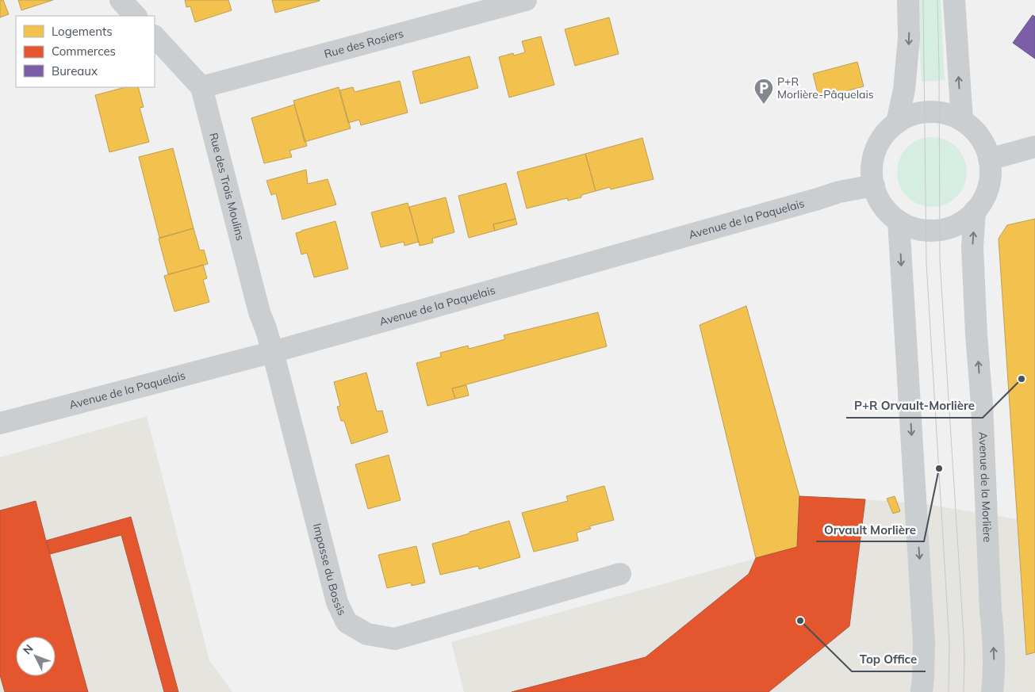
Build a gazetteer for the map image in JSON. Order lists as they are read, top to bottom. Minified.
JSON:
{"streets":{"street":["Rue des Rosiers","Rue des Trois Moulins","Avenue de la Paquelais","Avenue de la Morlière","Impasse du Bossis"]},"crossings":[["Rue des Rosiers","Rue des Trois Moulins"],["Rue des Trois Moulins","Avenue de la Paquelais"],["Rue des Trois Moulins","Impasse du Bossis"],["Avenue de la Paquelais","Avenue de la Morlière"],["Avenue de la Paquelais","Impasse du Bossis"]],"places":{"parking":["P+R Morlière-Pâquelais"],"other":["P+R Orvault-Morlière","Orvault Morlière","Top Office"]},"legend":["Logements","Commerces","Bureaux"],"north":"top left"}
